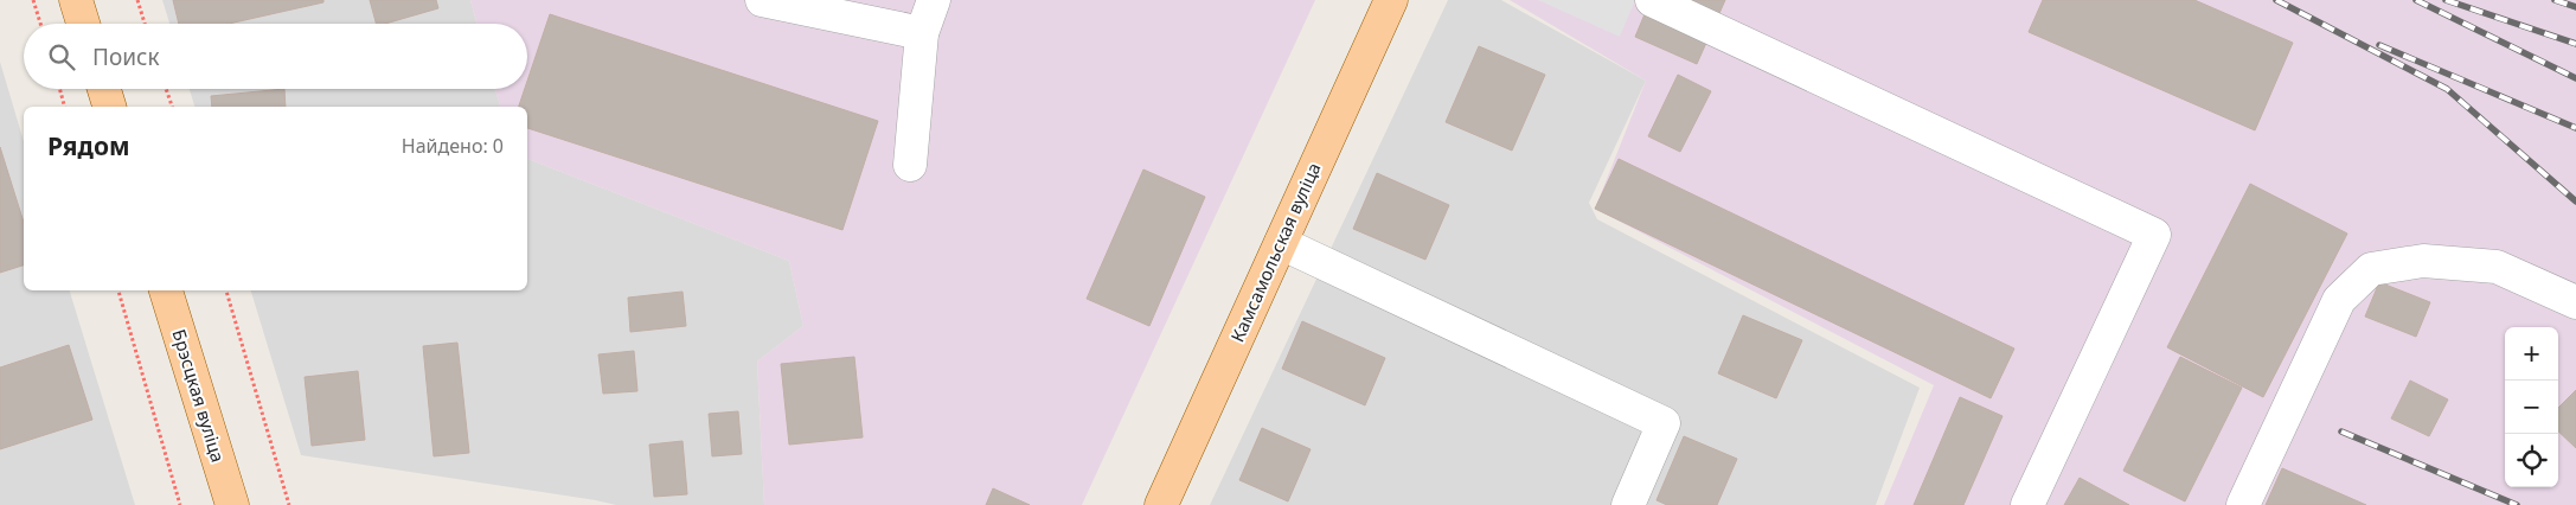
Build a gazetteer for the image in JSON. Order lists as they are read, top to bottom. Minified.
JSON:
{"streets":{"main road":["Камсамольская вуліца","Брэсцкая вуліца"]},"page":{"search":"Поиск","heading":["Рядом","Найдено: 0"],"map_buttons":["+","−"]}}
